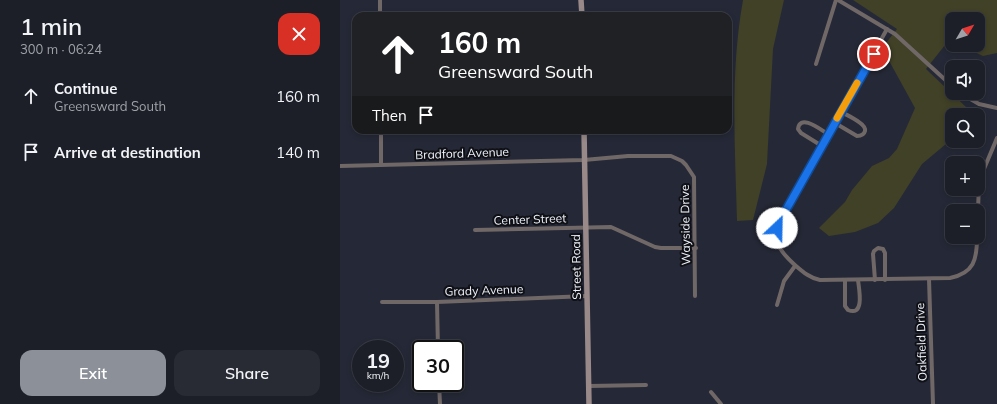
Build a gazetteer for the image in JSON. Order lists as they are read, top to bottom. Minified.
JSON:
{"streets":{"main road":["Street Road"],"street":["Bradford Avenue","Center Street","Wayside Drive","Grady Avenue","Oakfield Drive"]},"crossings":[["Bradford Avenue","Wayside Drive"],["Bradford Avenue","Street Road"],["Center Street","Wayside Drive"],["Center Street","Street Road"],["Wayside Drive","Street Road"],["Street Road","Grady Avenue"]],"north":"top right","page":{"heading":["1 min","300 m · 06:24"],"map_buttons":["+","−"],"turn":["160 m","Greensward South"],"list":[{"name":"Continue","note":"Greensward South","value":"160 m"},{"name":"Arrive at destination","value":"140 m"}],"then":"Then","speed":"19 km/h","limit":"30","buttons":["Exit","Share"]}}
